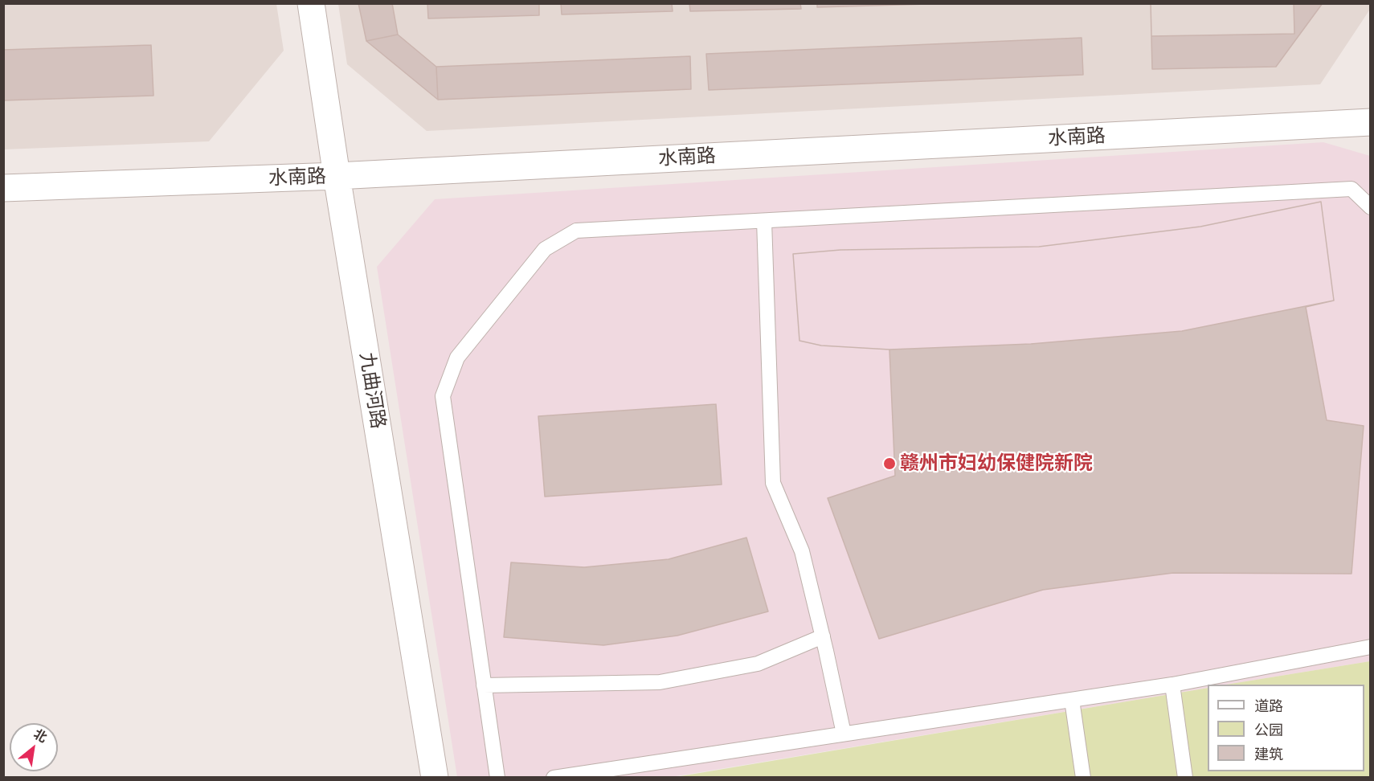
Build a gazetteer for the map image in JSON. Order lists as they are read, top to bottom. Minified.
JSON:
{"streets":{"street":["水南路","九曲河路"]},"crossings":[["水南路","九曲河路"]],"places":["赣州市妇幼保健院新院"],"legend":["道路","公园","建筑"],"north":"top right"}
